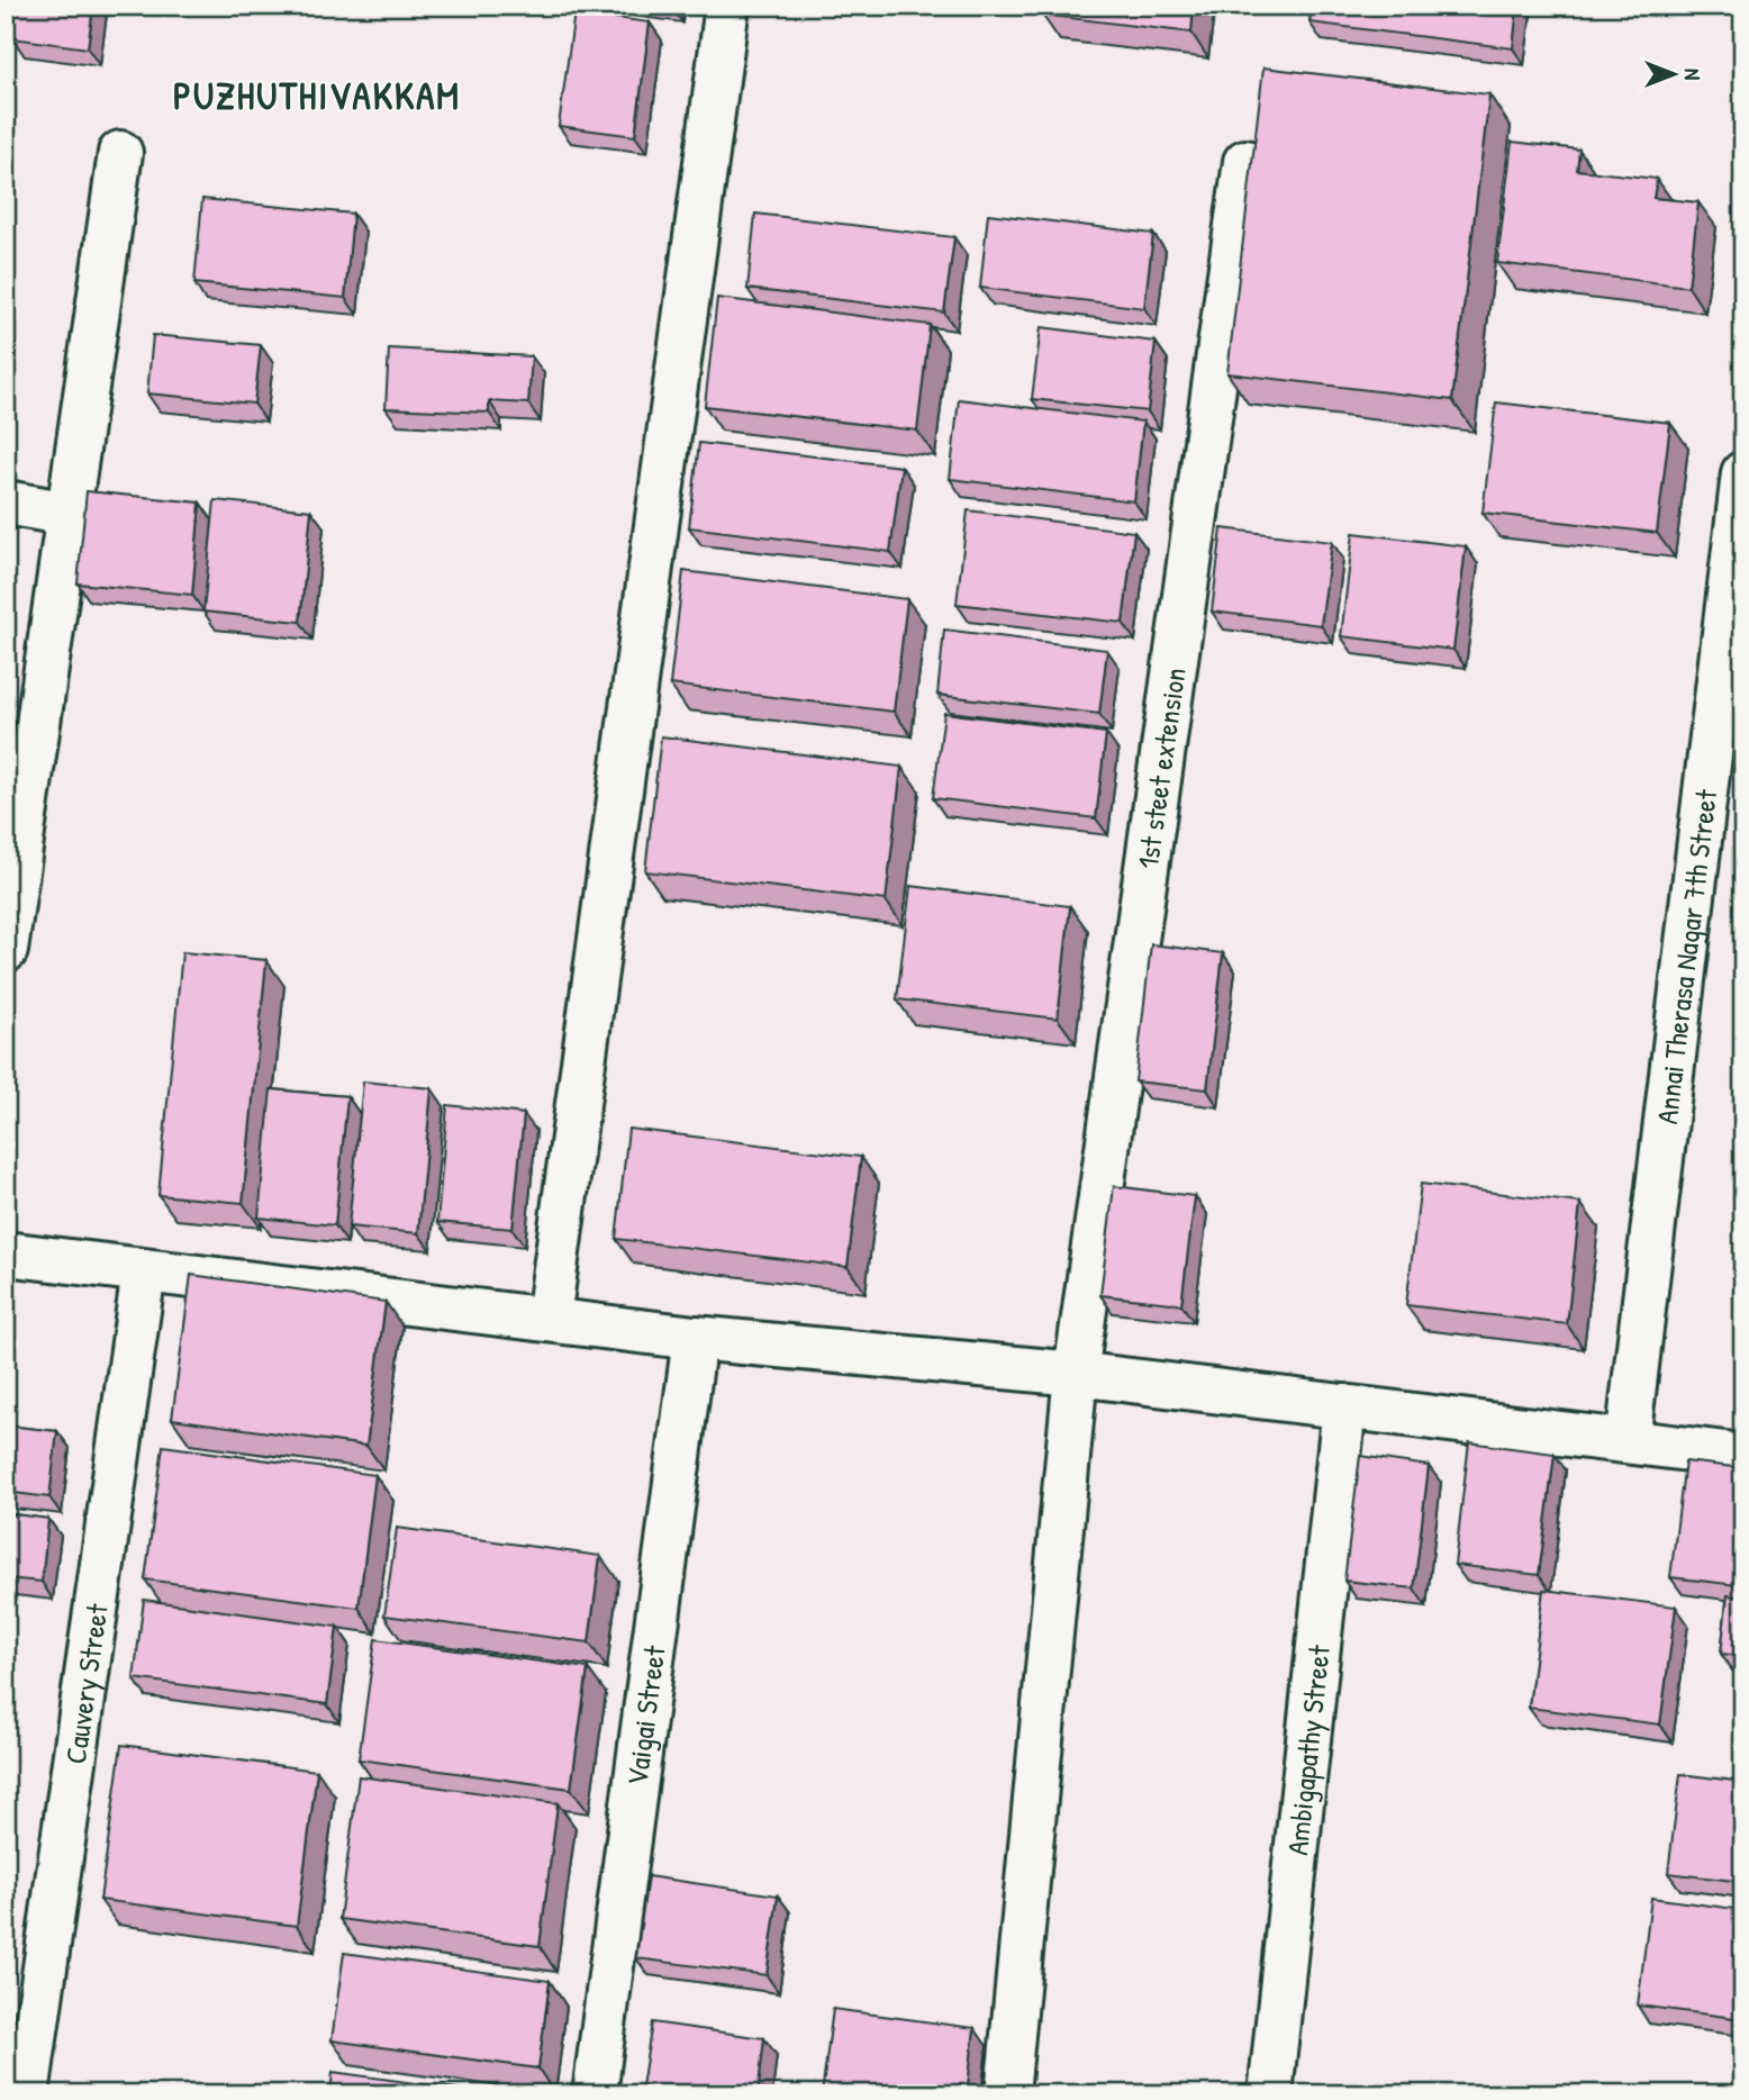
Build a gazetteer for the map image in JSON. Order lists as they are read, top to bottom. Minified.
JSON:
{"streets":{"street":["1st steet extension","Annai Therasa Nagar 7th Street","Cauvery Street","Vaigai Street","Ambigapathy Street"]},"districts":["PUZHUTHIVAKKAM"],"north":"right"}
